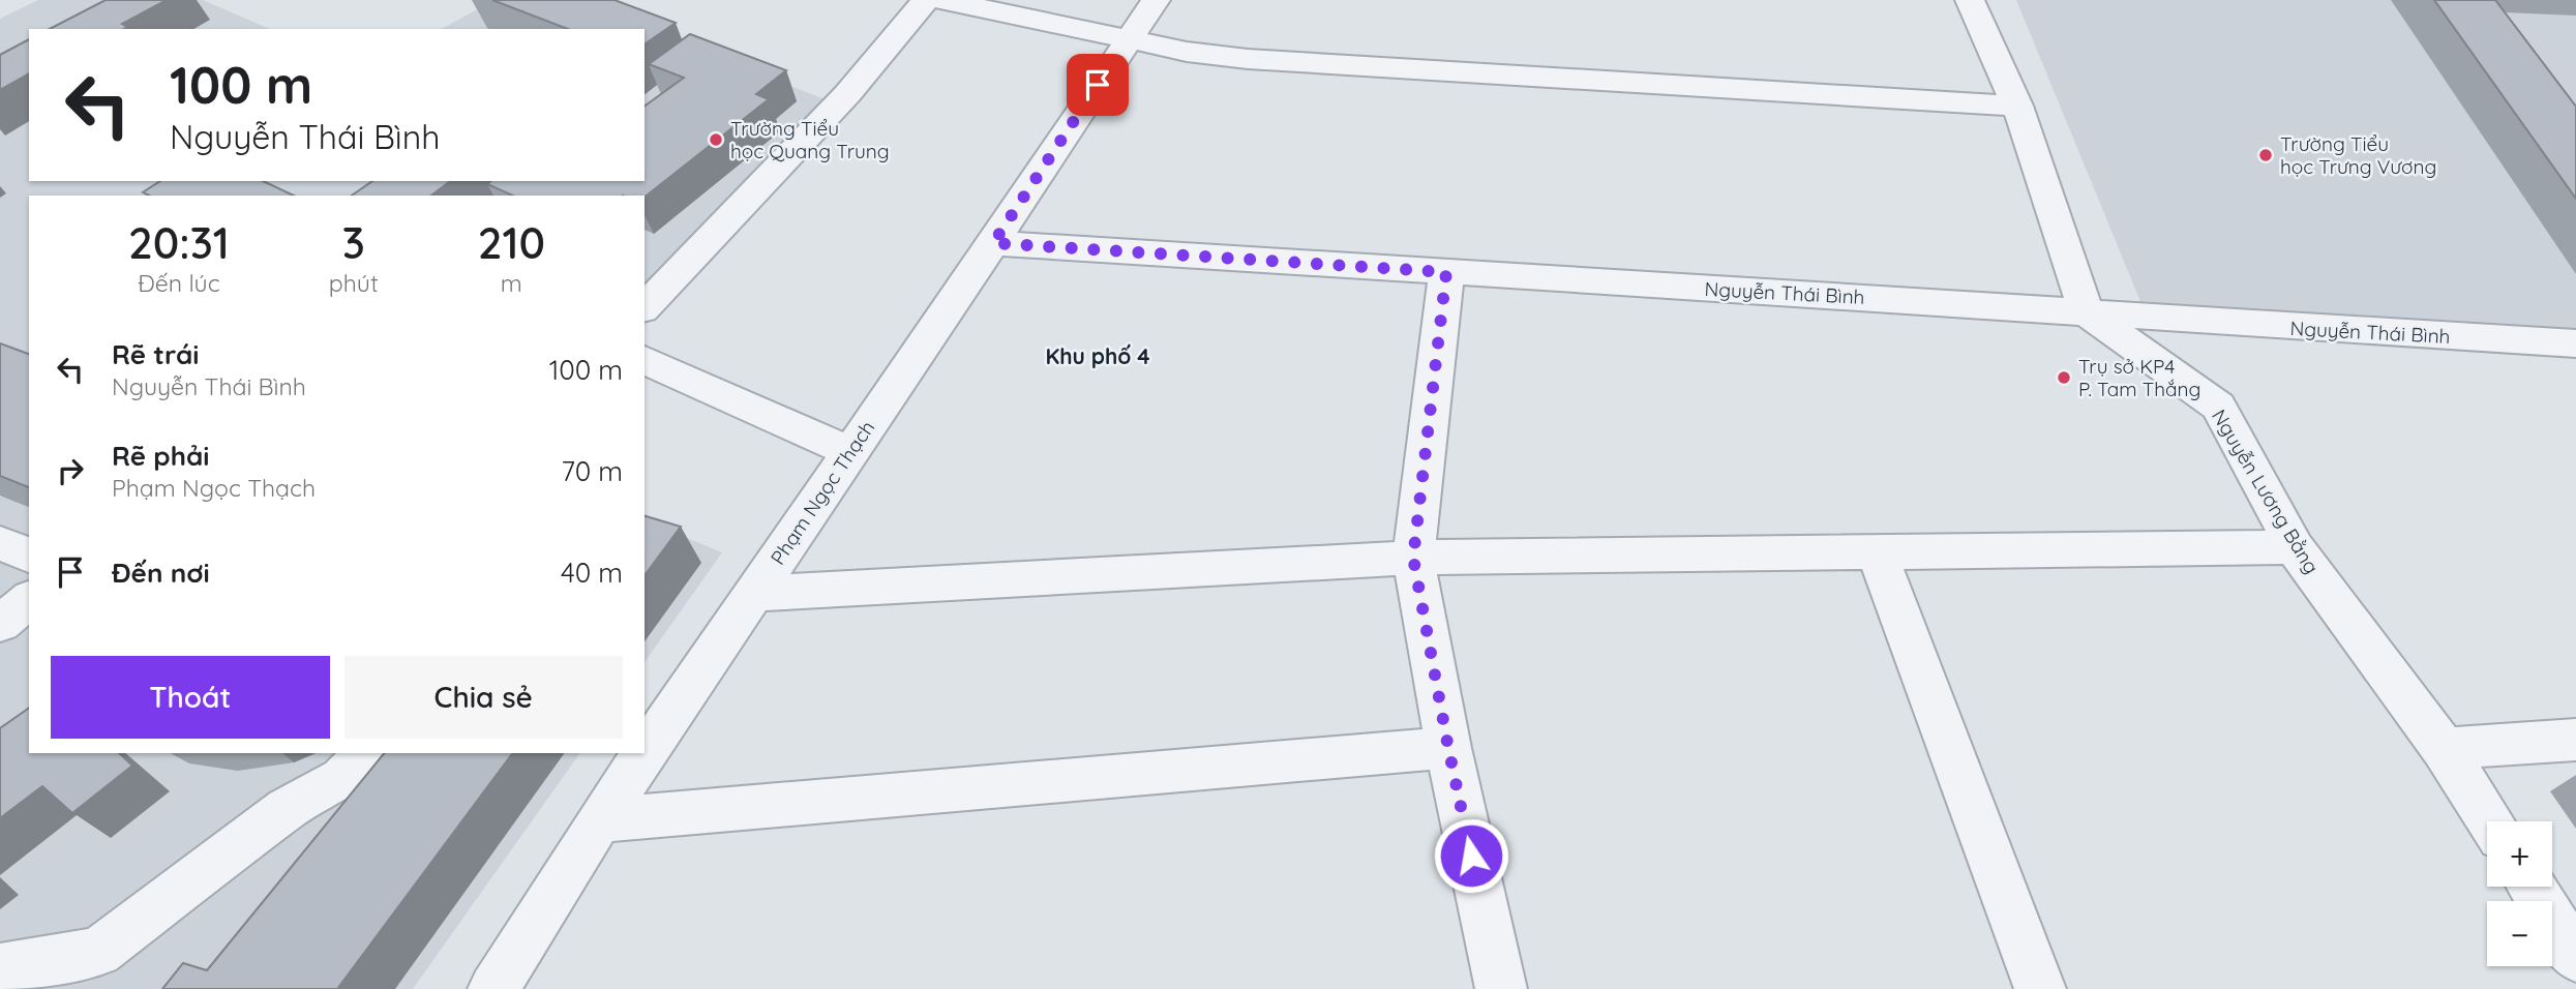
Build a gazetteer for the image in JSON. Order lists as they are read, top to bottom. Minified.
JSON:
{"streets":{"street":["Nguyễn Thái Bình","Nguyễn Lương Bằng","Phạm Ngọc Thạch"]},"crossings":[["Nguyễn Thái Bình","Nguyễn Lương Bằng"],["Nguyễn Thái Bình","Phạm Ngọc Thạch"]],"districts":["Khu phố 4"],"places":["Trường Tiểu học Quang Trung","Trường Tiểu học Trưng Vương","Trụ sở KP4 P. Tam Thắng"],"page":{"turn":["100 m","Nguyễn Thái Bình"],"eta":["20:31","Đến lúc","3","phút","210","m"],"list":[{"name":"Rẽ trái","note":"Nguyễn Thái Bình","value":"100 m"},{"name":"Rẽ phải","note":"Phạm Ngọc Thạch","value":"70 m"},{"name":"Đến nơi","value":"40 m"}],"buttons":["Thoát","Chia sẻ"],"map_buttons":["+","−"]}}
